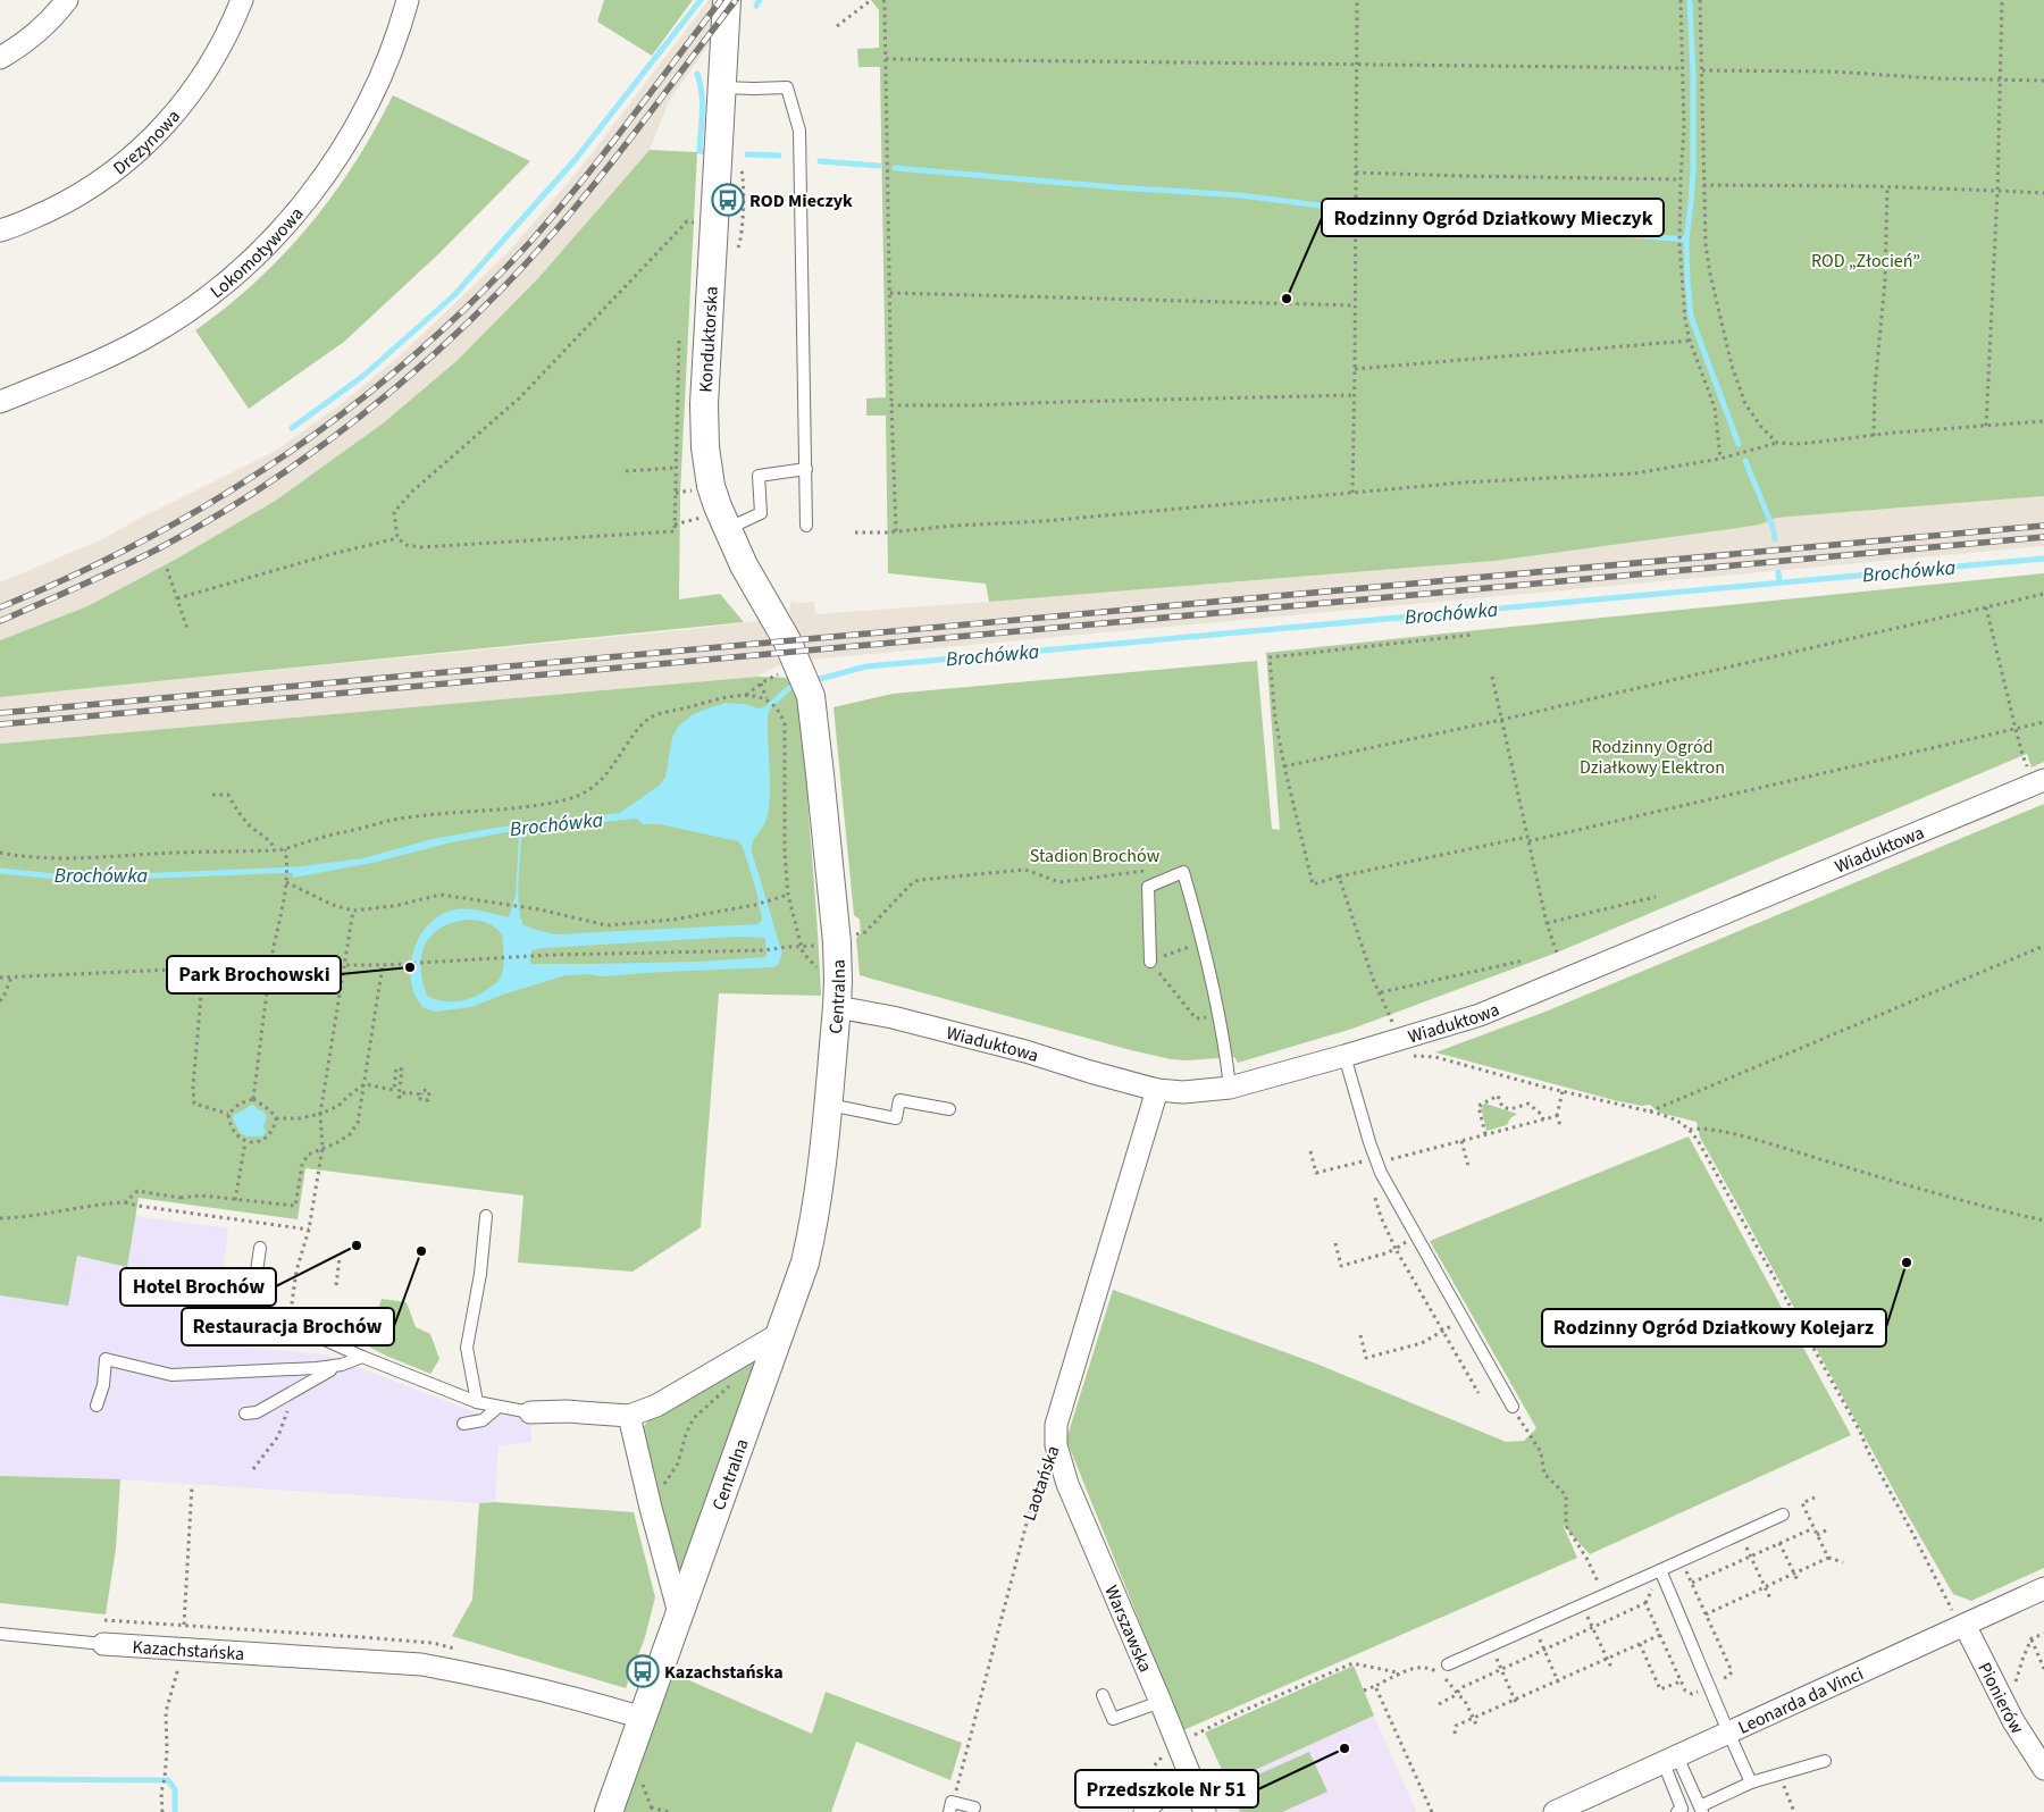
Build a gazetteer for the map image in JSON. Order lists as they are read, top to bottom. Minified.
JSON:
{"streets":{"street":["Drezynowa","Lokomotywowa","Konduktorska","Wiaduktowa","Centralna","Laotańska","Warszawska","Kazachstańska","Pionierów","Leonarda da Vinci"]},"crossings":[["Konduktorska","Centralna"],["Wiaduktowa","Centralna"],["Wiaduktowa","Laotańska"],["Centralna","Kazachstańska"],["Laotańska","Warszawska"],["Pionierów","Leonarda da Vinci"]],"water":["Brochówka"],"parks":["ROD „Złocień”","Rodzinny Ogród Działkowy Elektron","Stadion Brochów"],"places":{"bus stop":["ROD Mieczyk","Kazachstańska"],"other":["Rodzinny Ogród Działkowy Mieczyk","Park Brochowski","Hotel Brochów","Restauracja Brochów","Rodzinny Ogród Działkowy Kolejarz","Przedszkole Nr 51"]}}
